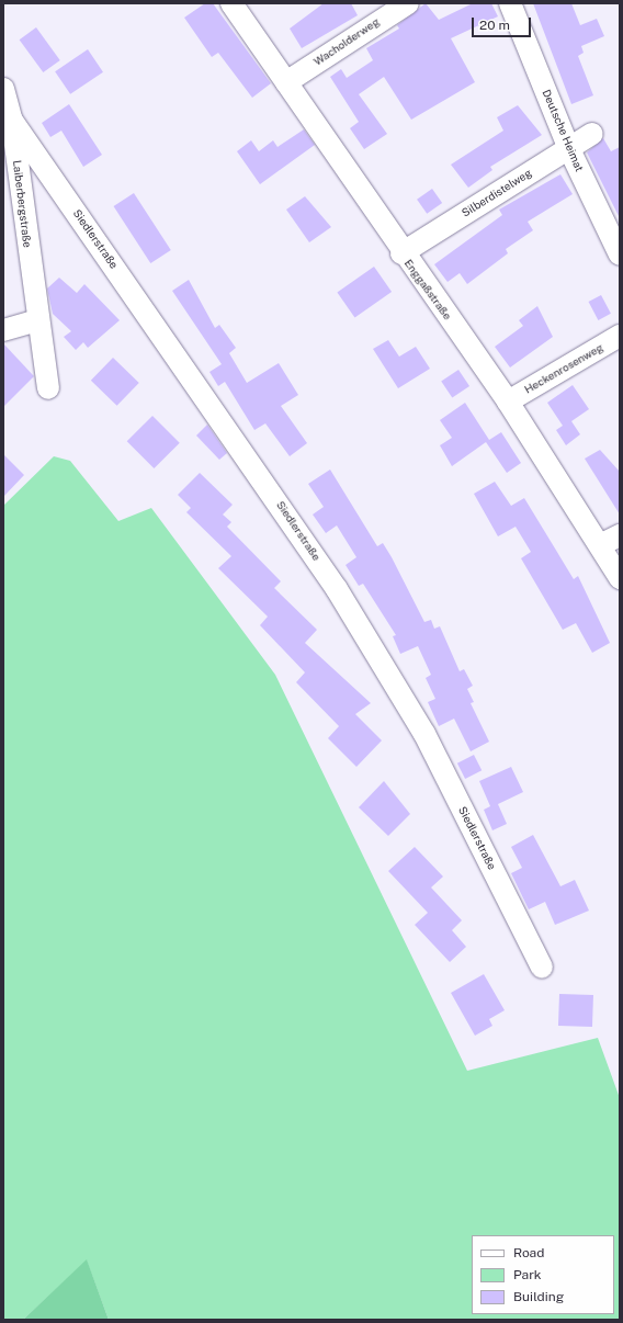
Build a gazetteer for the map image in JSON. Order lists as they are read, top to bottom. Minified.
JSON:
{"streets":{"street":["Wacholderweg","Deutsche Heimat","Silberdistelweg","Laiberbergstraße","Siedlerstraße","Enggaßstraße","Heckenrosenweg"]},"crossings":[["Wacholderweg","Enggaßstraße"],["Deutsche Heimat","Silberdistelweg"],["Silberdistelweg","Enggaßstraße"],["Laiberbergstraße","Siedlerstraße"],["Enggaßstraße","Heckenrosenweg"]],"legend":["Road","Park","Building"],"scale_bar":"20 m"}
